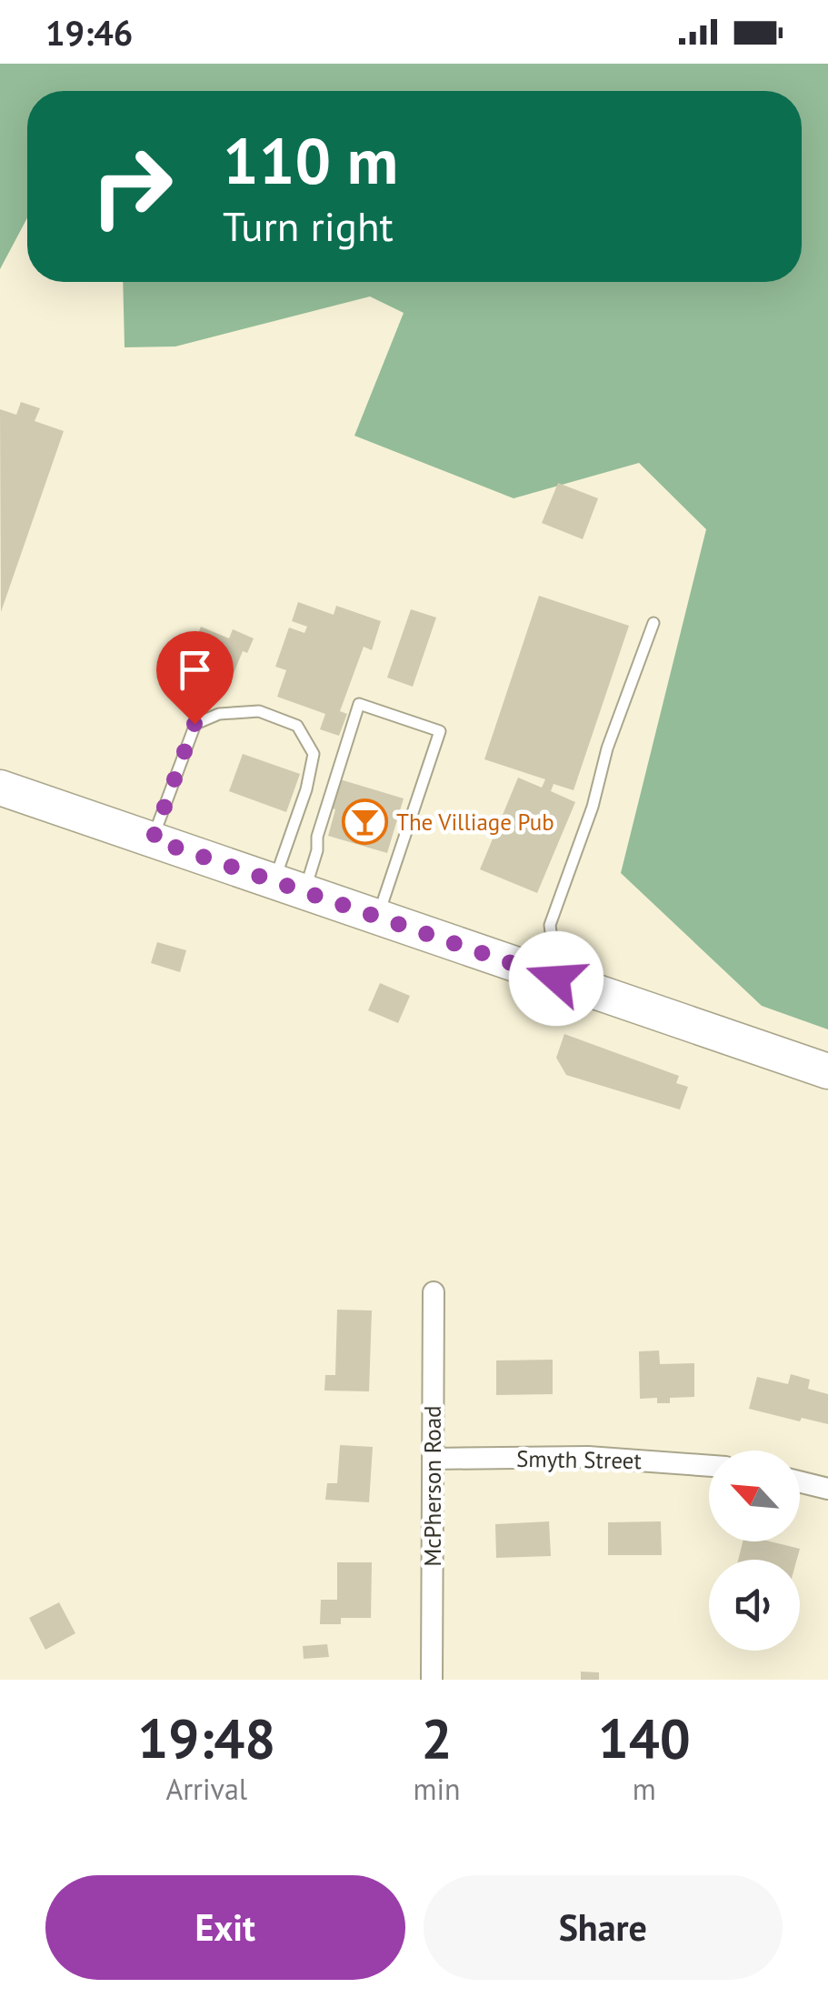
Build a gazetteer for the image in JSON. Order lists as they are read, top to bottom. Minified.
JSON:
{"streets":{"street":["Smyth Street","McPherson Road"]},"crossings":[["Smyth Street","McPherson Road"]],"places":{"bar":["The Villiage Pub"]},"north":"top left","page":{"status":"19:46","turn":["110 m","Turn right"],"eta":["19:48","Arrival","2","min","140","m"],"buttons":["Exit","Share"]}}
